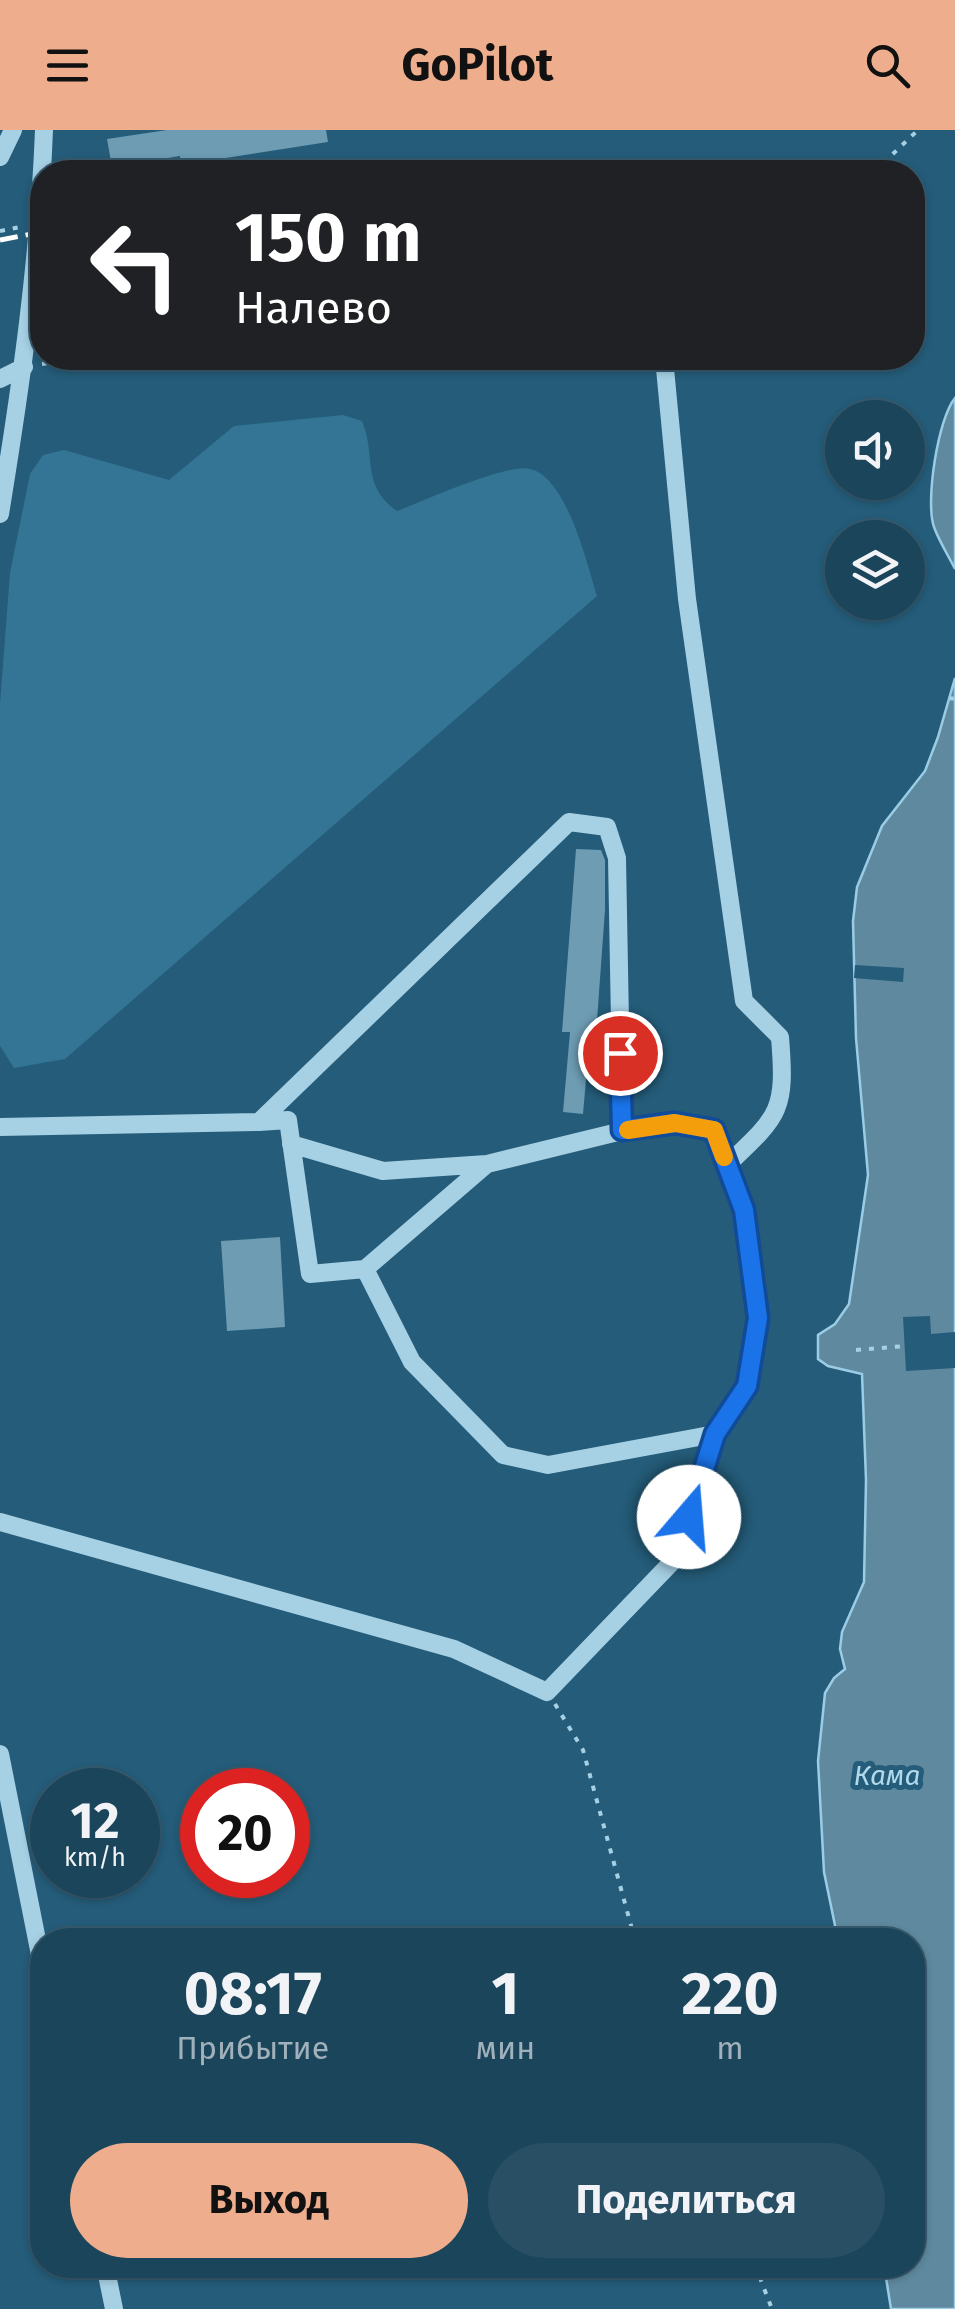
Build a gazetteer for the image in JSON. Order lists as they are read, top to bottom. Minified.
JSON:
{"water":["Кама"],"page":{"header":"GoPilot","turn":["150 m","Налево"],"speed":"12 km/h","limit":"20","eta":["08:17","Прибытие","1","мин","220","m"],"buttons":["Выход","Поделиться"]}}
